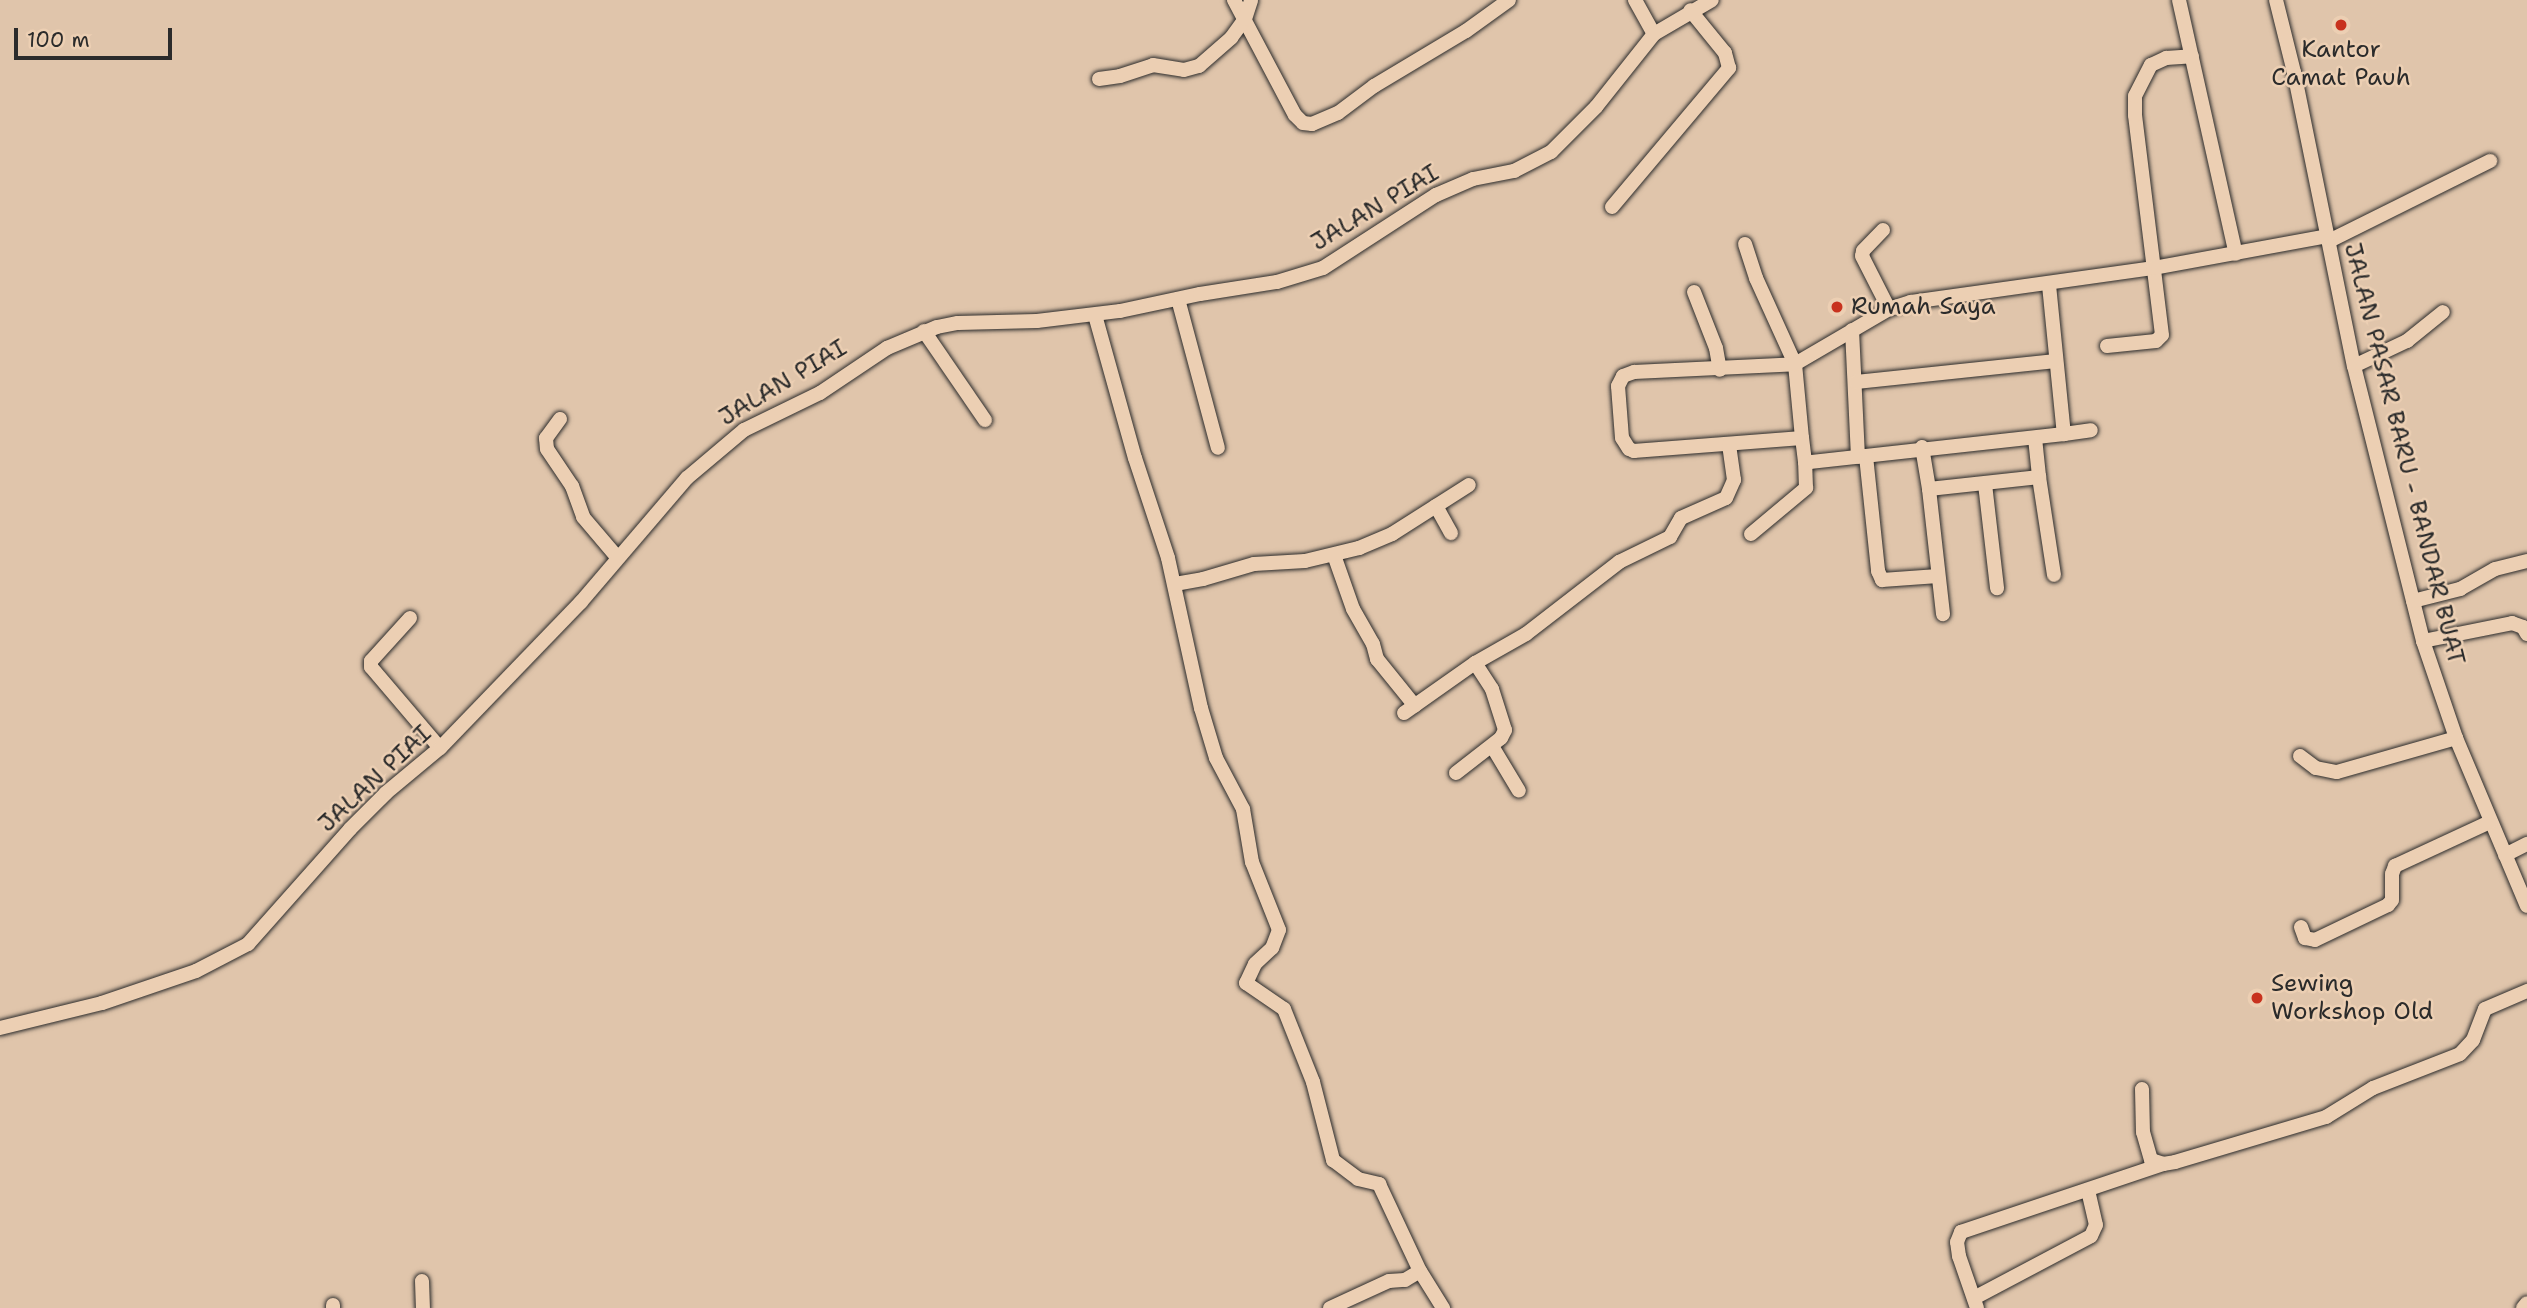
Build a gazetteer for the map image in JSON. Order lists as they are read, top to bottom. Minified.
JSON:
{"streets":{"street":["JALAN PIAI","JALAN PASAR BARU - BANDAR BUAT"]},"places":["Kantor Camat Pauh","Rumah Saya","Sewing Workshop Old"],"scale_bar":"100 m"}
